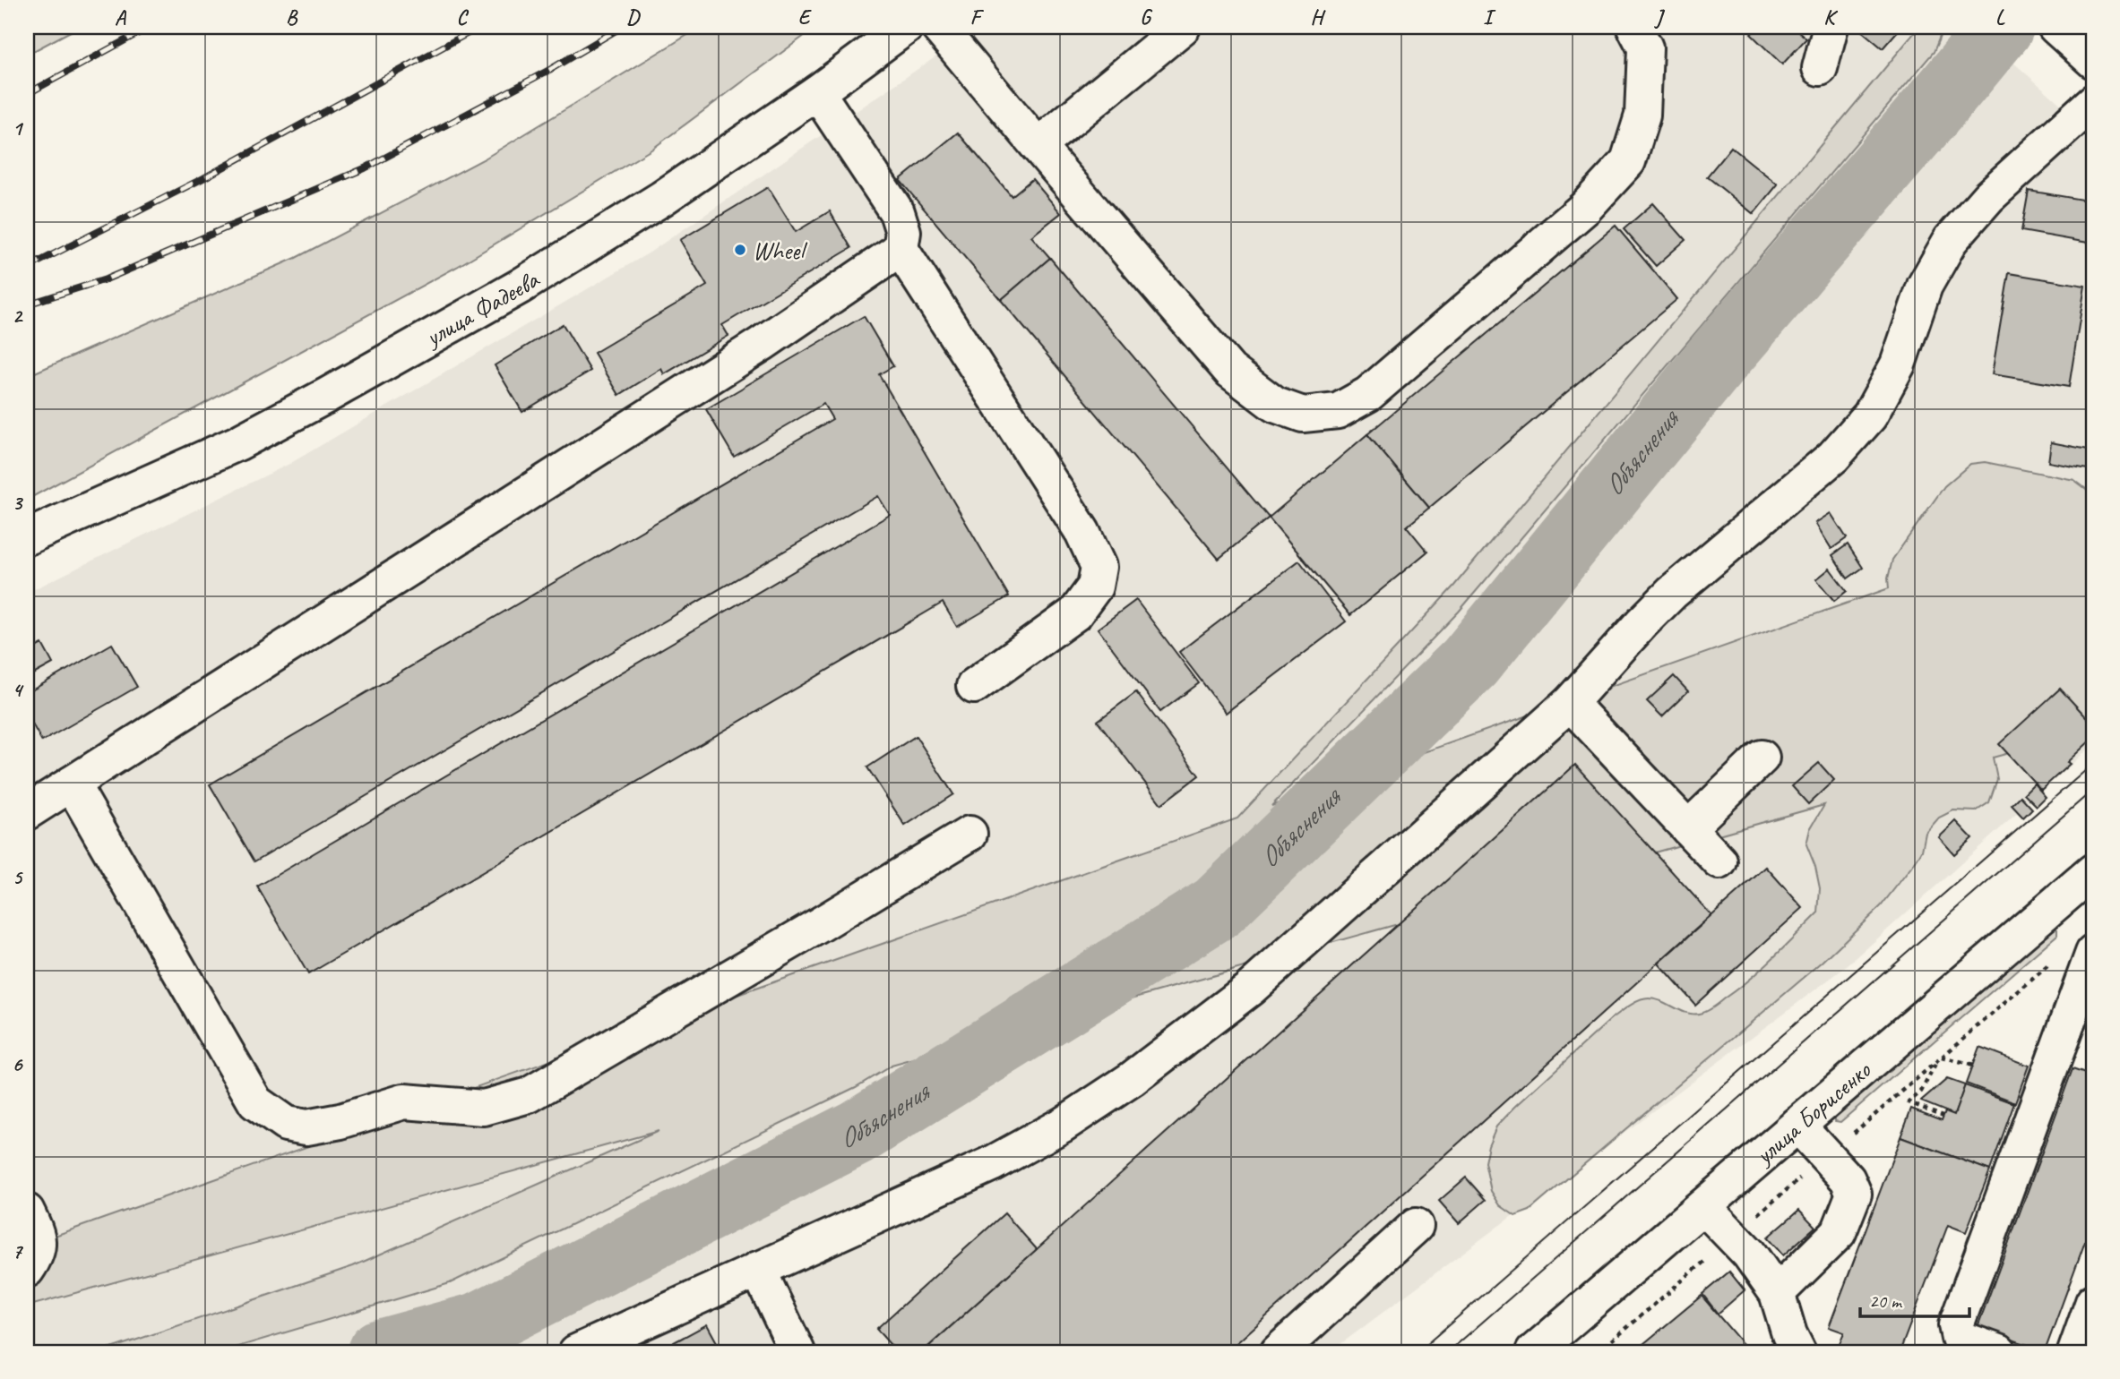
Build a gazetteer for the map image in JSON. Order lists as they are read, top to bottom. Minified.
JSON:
{"streets":{"main road":["улица Фадеева","улица Борисенко"]},"water":["Объяснения"],"places":["Wheel"],"scale_bar":"20 m","grid":{"columns":["A","B","C","D","E","F","G","H","I","J","K","L"],"rows":["1","2","3","4","5","6","7"]}}
